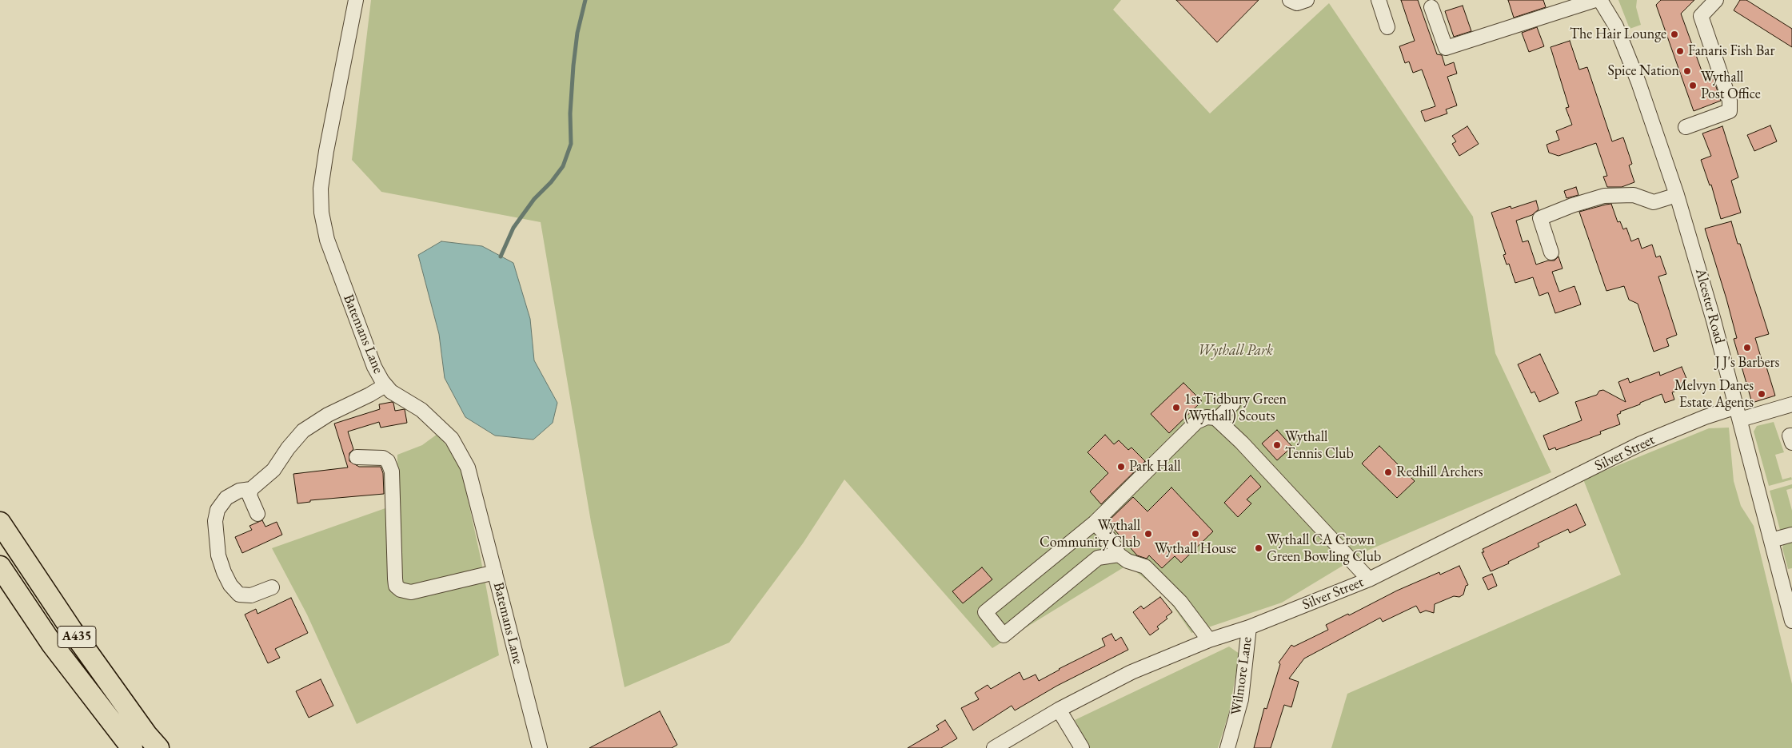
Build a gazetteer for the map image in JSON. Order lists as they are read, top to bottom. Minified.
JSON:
{"streets":{"highway":["A435"],"street":["Alcester Road","Batemans Lane","Silver Street","Wilmore Lane"]},"crossings":[["Alcester Road","Silver Street"],["Silver Street","Wilmore Lane"]],"parks":["Wythall Park"],"places":["The Hair Lounge","Fanaris Fish Bar","Spice Nation","Wythall Post Office","J J's Barbers","Melvyn Danes Estate Agents","1st Tidbury Green (Wythall) Scouts","Wythall Tennis Club","Park Hall","Redhill Archers","Wythall Community Club","Wythall House","Wythall CA Crown Green Bowling Club"]}
